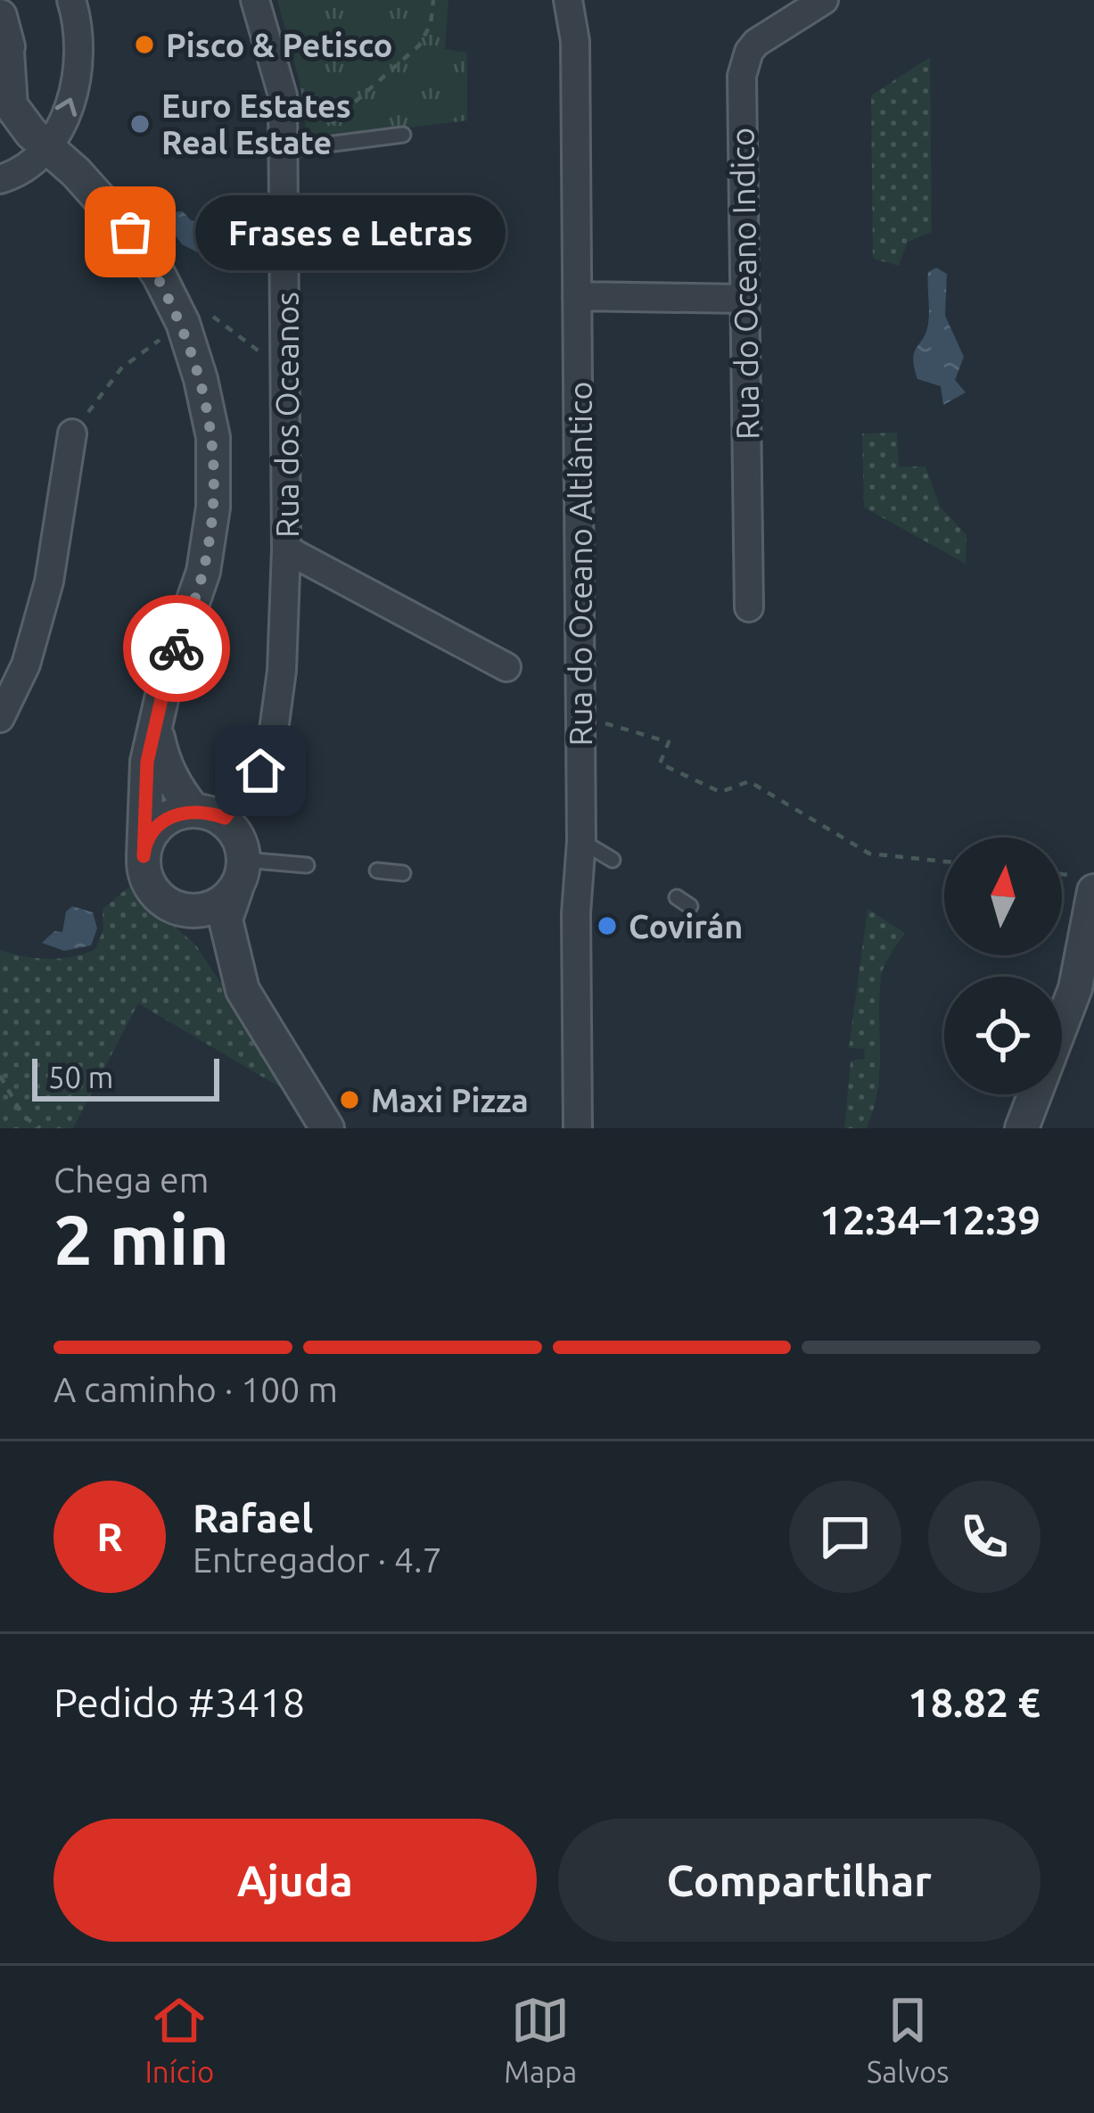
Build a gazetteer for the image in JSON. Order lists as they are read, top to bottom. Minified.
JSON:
{"streets":{"street":["Rua do Oceano Indico","Rua dos Oceanos","Rua do Oceano Altlântico"]},"places":["Pisco & Petisco","Euro Estates Real Estate","Frases e Letras","Covirán","Maxi Pizza"],"scale_bar":"50 m","north":"top","page":{"bubble":"Frases e Letras","scale":"50 m","heading":["2 min","Chega em","12:34–12:39"],"panel":["Rafael","Entregador · 4.7","Pedido #3418","18.82 €"],"bar":"A caminho · 100 m","round":"R","buttons":["Ajuda","Compartilhar"],"tabs":["Início","Mapa","Salvos"]}}
